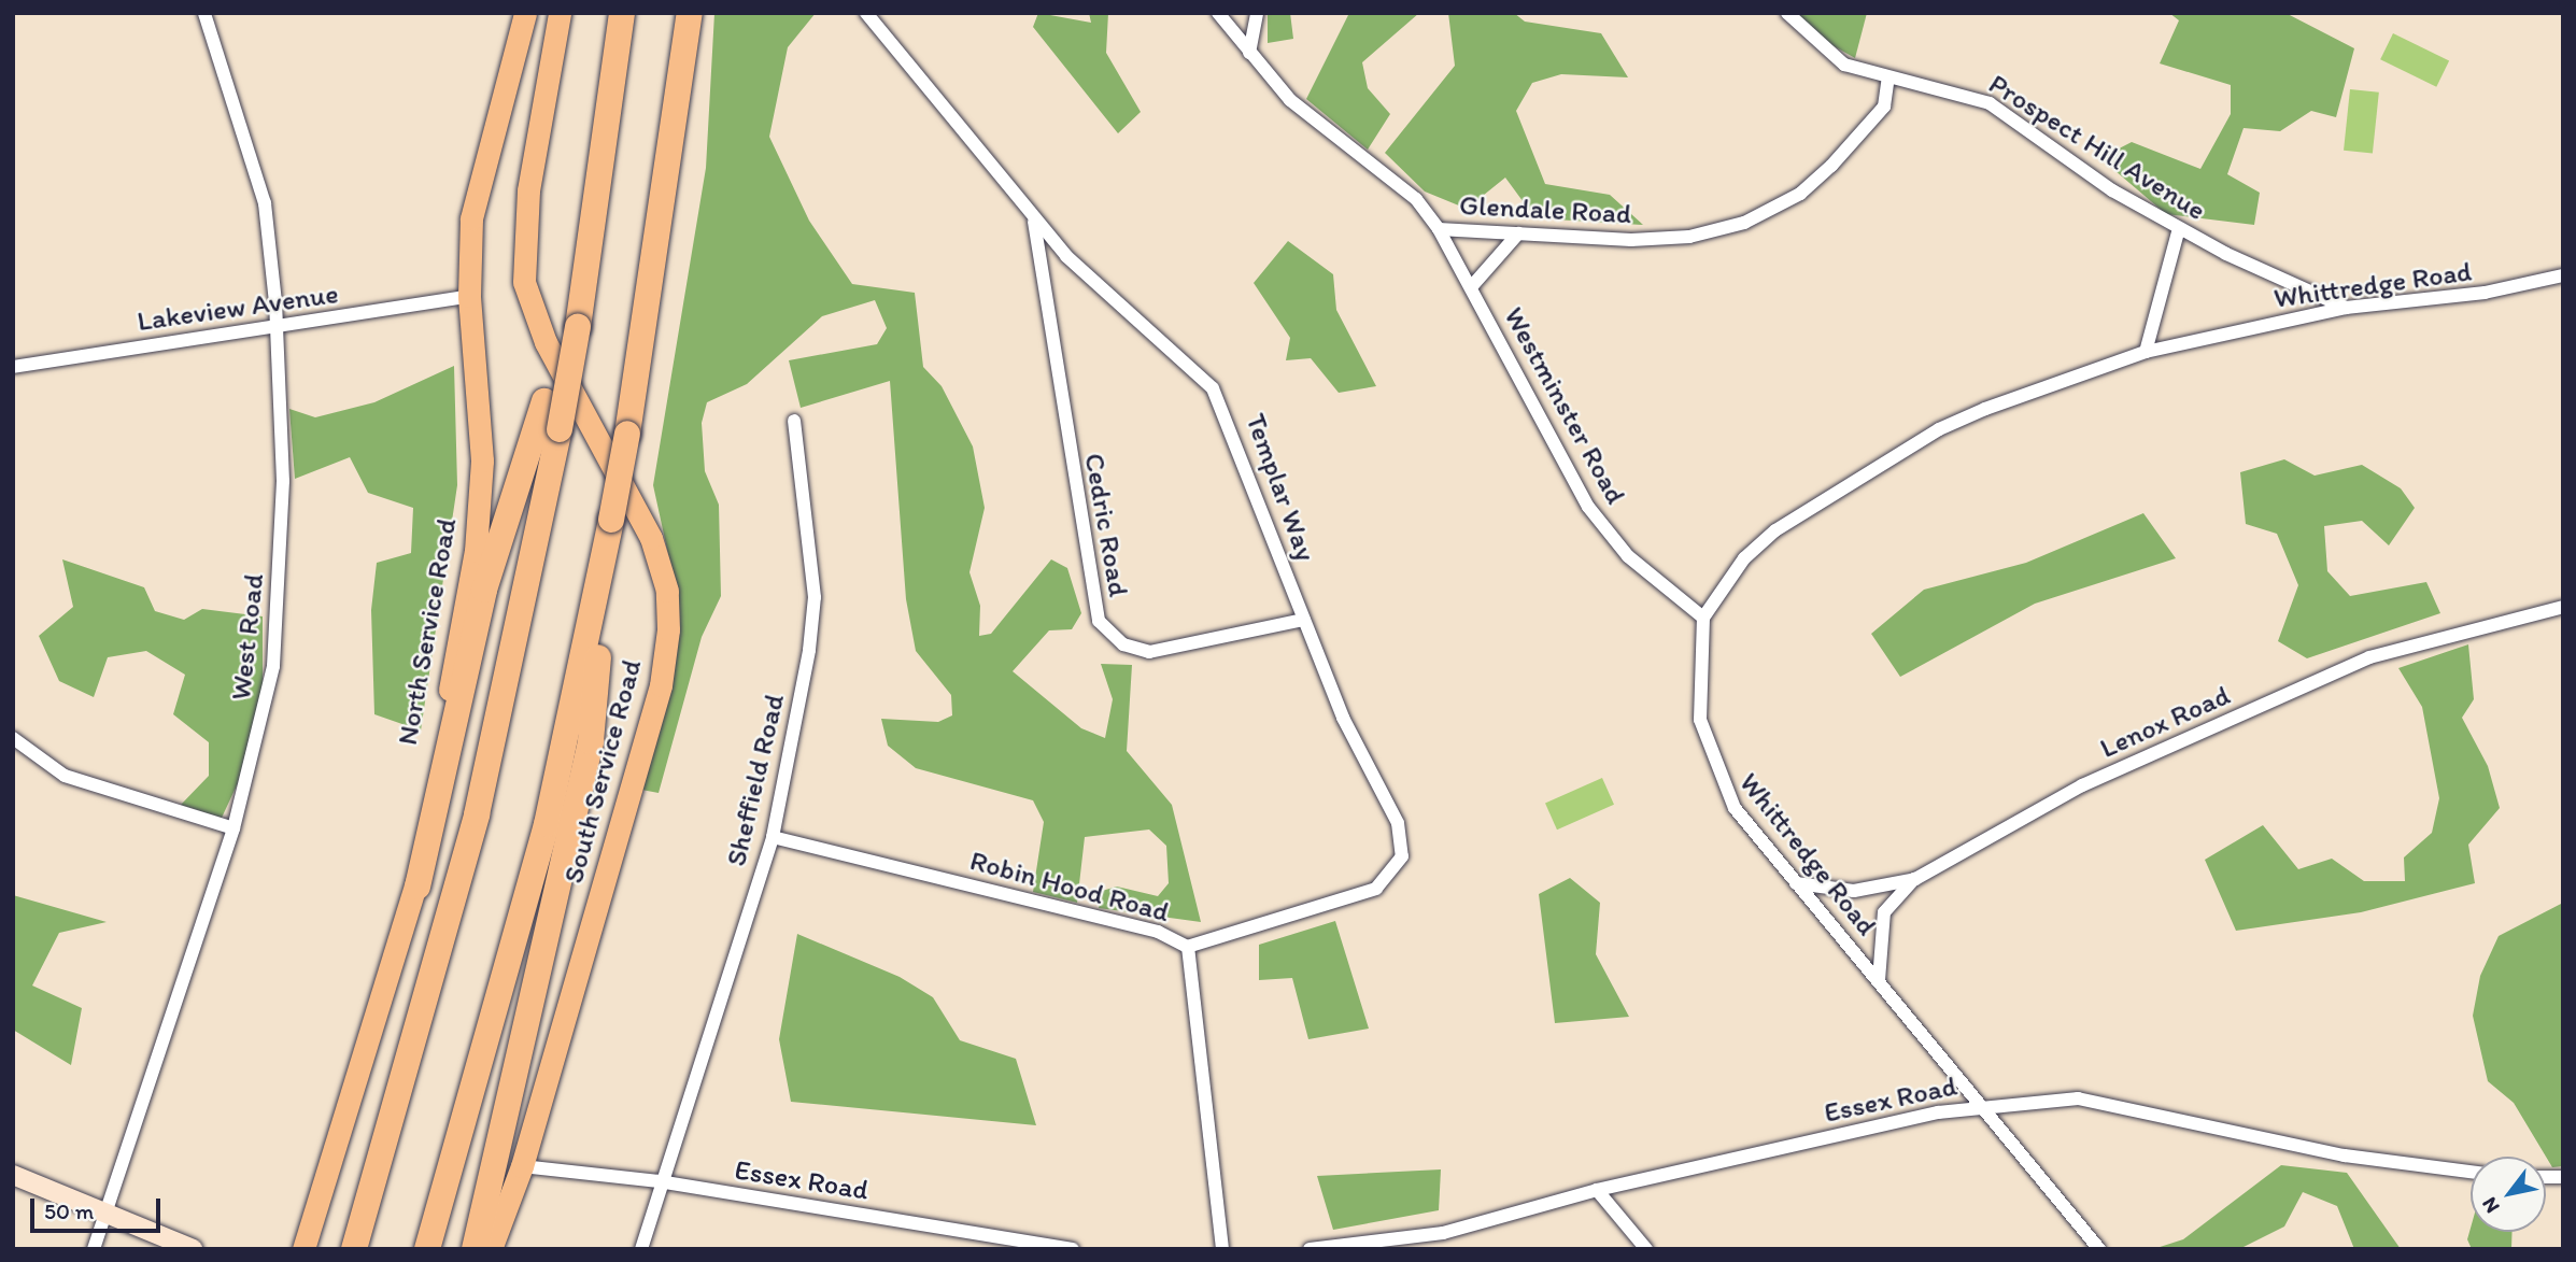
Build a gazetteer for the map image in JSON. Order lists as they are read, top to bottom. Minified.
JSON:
{"streets":{"main road":["North Service Road","South Service Road"],"street":["Prospect Hill Avenue","Glendale Road","Whittredge Road","Lakeview Avenue","Westminster Road","Templar Way","Cedric Road","West Road","Lenox Road","Sheffield Road","Robin Hood Road","Essex Road"]},"crossings":[["Prospect Hill Avenue","Glendale Road"],["Prospect Hill Avenue","Whittredge Road"],["Glendale Road","Westminster Road"],["Whittredge Road","Westminster Road"],["Whittredge Road","Lenox Road"],["Whittredge Road","Essex Road"],["Lakeview Avenue","North Service Road"],["Lakeview Avenue","West Road"],["Templar Way","Cedric Road"],["Templar Way","Robin Hood Road"],["South Service Road","Essex Road"],["Sheffield Road","Robin Hood Road"],["Sheffield Road","Essex Road"]],"scale_bar":"50 m","north":"bottom left"}
